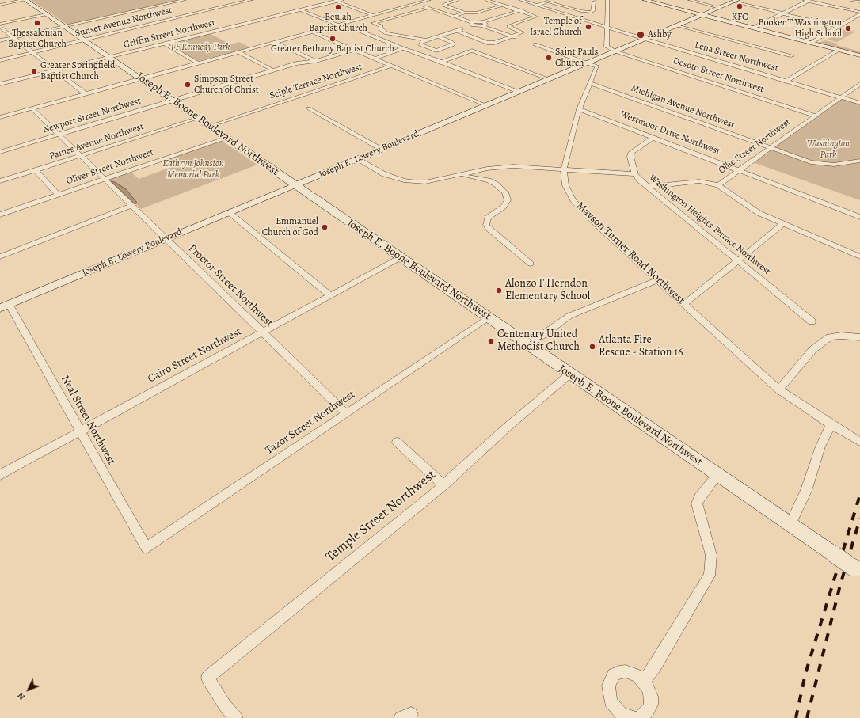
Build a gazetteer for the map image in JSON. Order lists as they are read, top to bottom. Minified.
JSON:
{"streets":{"main road":["Joseph E. Boone Boulevard Northwest","Joseph E. Lowery Boulevard"],"street":["Sunset Avenue Northwest","Griffin Street Northwest","Lena Street Northwest","Desoto Street Northwest","Sciple Terrace Northwest","Michigan Avenue Northwest","Newport Street Northwest","Westmoor Drive Northwest","Paines Avenue Northwest","Ollie Street Northwest","Oliver Street Northwest","Washington Heights Terrace Northwest","Mayson Turner Road Northwest","Proctor Street Northwest","Cairo Street Northwest","Neal Street Northwest","Tazor Street Northwest","Temple Street Northwest"]},"crossings":[["Sunset Avenue Northwest","Joseph E. Boone Boulevard Northwest"],["Griffin Street Northwest","Joseph E. Boone Boulevard Northwest"],["Lena Street Northwest","Ollie Street Northwest"],["Lena Street Northwest","Joseph E. Lowery Boulevard"],["Desoto Street Northwest","Ollie Street Northwest"],["Desoto Street Northwest","Joseph E. Lowery Boulevard"],["Sciple Terrace Northwest","Joseph E. Boone Boulevard Northwest"],["Michigan Avenue Northwest","Ollie Street Northwest"],["Michigan Avenue Northwest","Mayson Turner Road Northwest"],["Newport Street Northwest","Joseph E. Boone Boulevard Northwest"],["Newport Street Northwest","Proctor Street Northwest"],["Joseph E. Boone Boulevard Northwest","Paines Avenue Northwest"],["Joseph E. Boone Boulevard Northwest","Joseph E. Lowery Boulevard"],["Joseph E. Boone Boulevard Northwest","Oliver Street Northwest"],["Joseph E. Boone Boulevard Northwest","Cairo Street Northwest"],["Joseph E. Boone Boulevard Northwest","Tazor Street Northwest"],["Joseph E. Boone Boulevard Northwest","Temple Street Northwest"],["Westmoor Drive Northwest","Ollie Street Northwest"],["Westmoor Drive Northwest","Washington Heights Terrace Northwest"],["Westmoor Drive Northwest","Mayson Turner Road Northwest"],["Paines Avenue Northwest","Proctor Street Northwest"],["Joseph E. Lowery Boulevard","Mayson Turner Road Northwest"],["Joseph E. Lowery Boulevard","Proctor Street Northwest"],["Joseph E. Lowery Boulevard","Neal Street Northwest"],["Oliver Street Northwest","Proctor Street Northwest"],["Proctor Street Northwest","Cairo Street Northwest"],["Proctor Street Northwest","Tazor Street Northwest"],["Cairo Street Northwest","Neal Street Northwest"],["Neal Street Northwest","Tazor Street Northwest"]],"parks":["J F Kennedy Park","Washington Park","Kathryn Johnston Memorial Park"],"places":["KFC","Beulah Baptist Church","Thessalonian Baptist Church","Temple of Israel Church","Booker T Washington High School","Ashby","Greater Bethany Baptist Church","Saint Pauls Church","Greater Springfield Baptist Church","Simpson Street Church of Christ","Emmanuel Church of God","Alonzo F Herndon Elementary School","Centenary United Methodist Church","Atlanta Fire Rescue - Station 16"],"north":"bottom left"}
